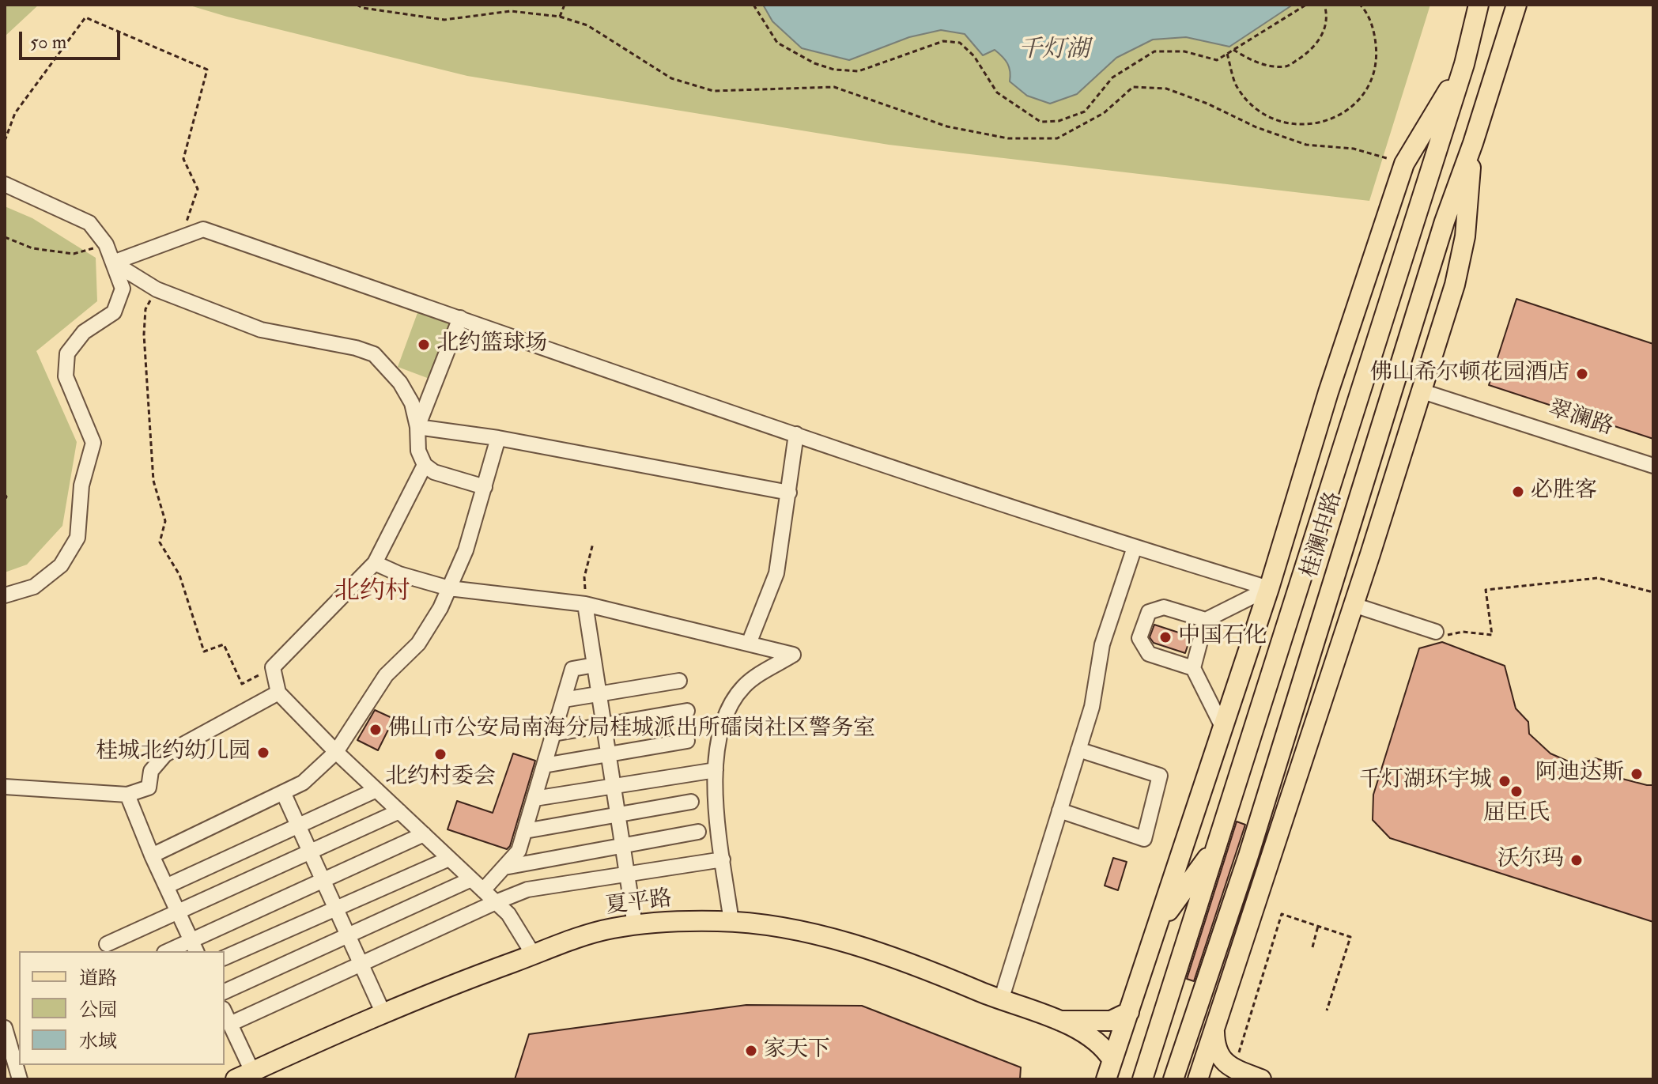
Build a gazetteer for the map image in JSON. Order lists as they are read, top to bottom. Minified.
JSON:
{"streets":{"main road":["桂澜中路","夏平路"],"street":["翠澜路"]},"districts":["北约村"],"water":["千灯湖"],"places":["北约篮球场","佛山希尔顿花园酒店","必胜客","中国石化","佛山市公安局南海分局桂城派出所礌岗社区警务室","桂城北约幼儿园","北约村委会","阿迪达斯","千灯湖环宇城","屈臣氏","沃尔玛","家天下"],"legend":["道路","公园","水域"],"scale_bar":"50 m"}
